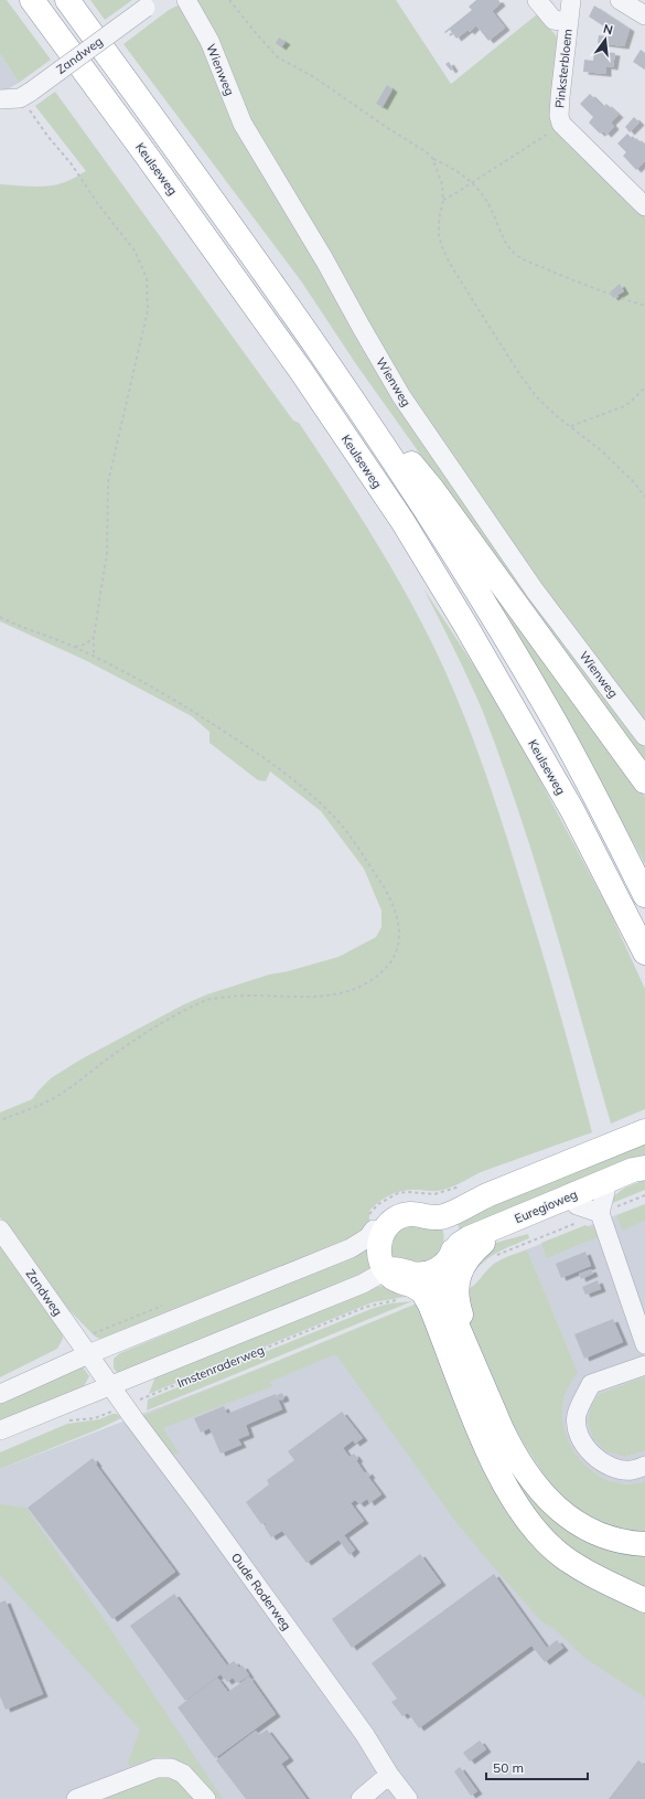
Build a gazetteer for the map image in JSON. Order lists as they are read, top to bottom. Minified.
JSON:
{"streets":{"main road":["Keulseweg","Euregioweg"],"street":["Zandweg","Pinksterbloem","Wienweg","Imstenraderweg","Oude Roderweg"]},"crossings":[["Zandweg","Imstenraderweg"],["Zandweg","Oude Roderweg"],["Imstenraderweg","Oude Roderweg"]],"scale_bar":"50 m","north":"top"}
